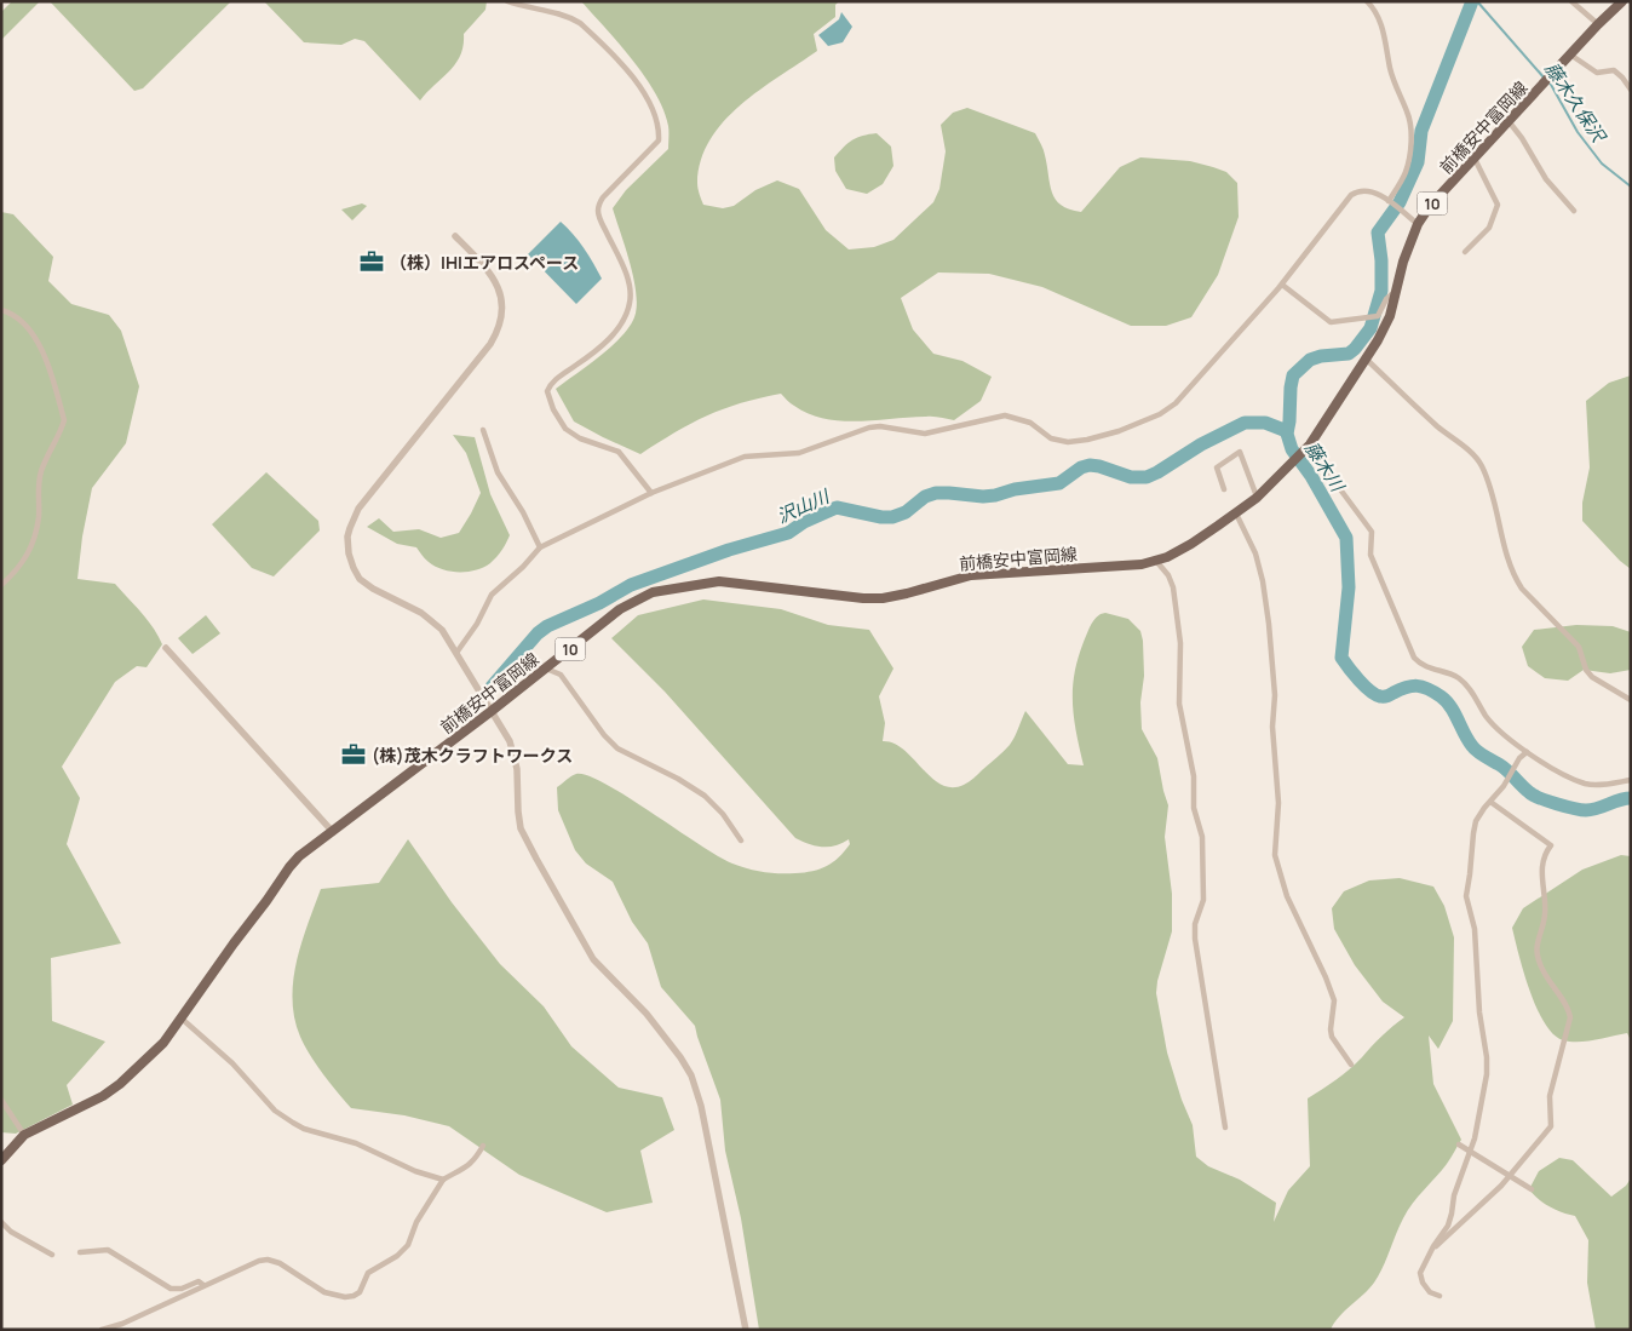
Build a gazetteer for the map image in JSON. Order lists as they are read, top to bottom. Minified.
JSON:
{"streets":{"main road":["前橋安中富岡線","10"]},"water":["藤木久保沢","藤木川","沢山川"],"places":{"office":["（株）IHIエアロスペース","(株)茂木クラフトワークス"]}}
